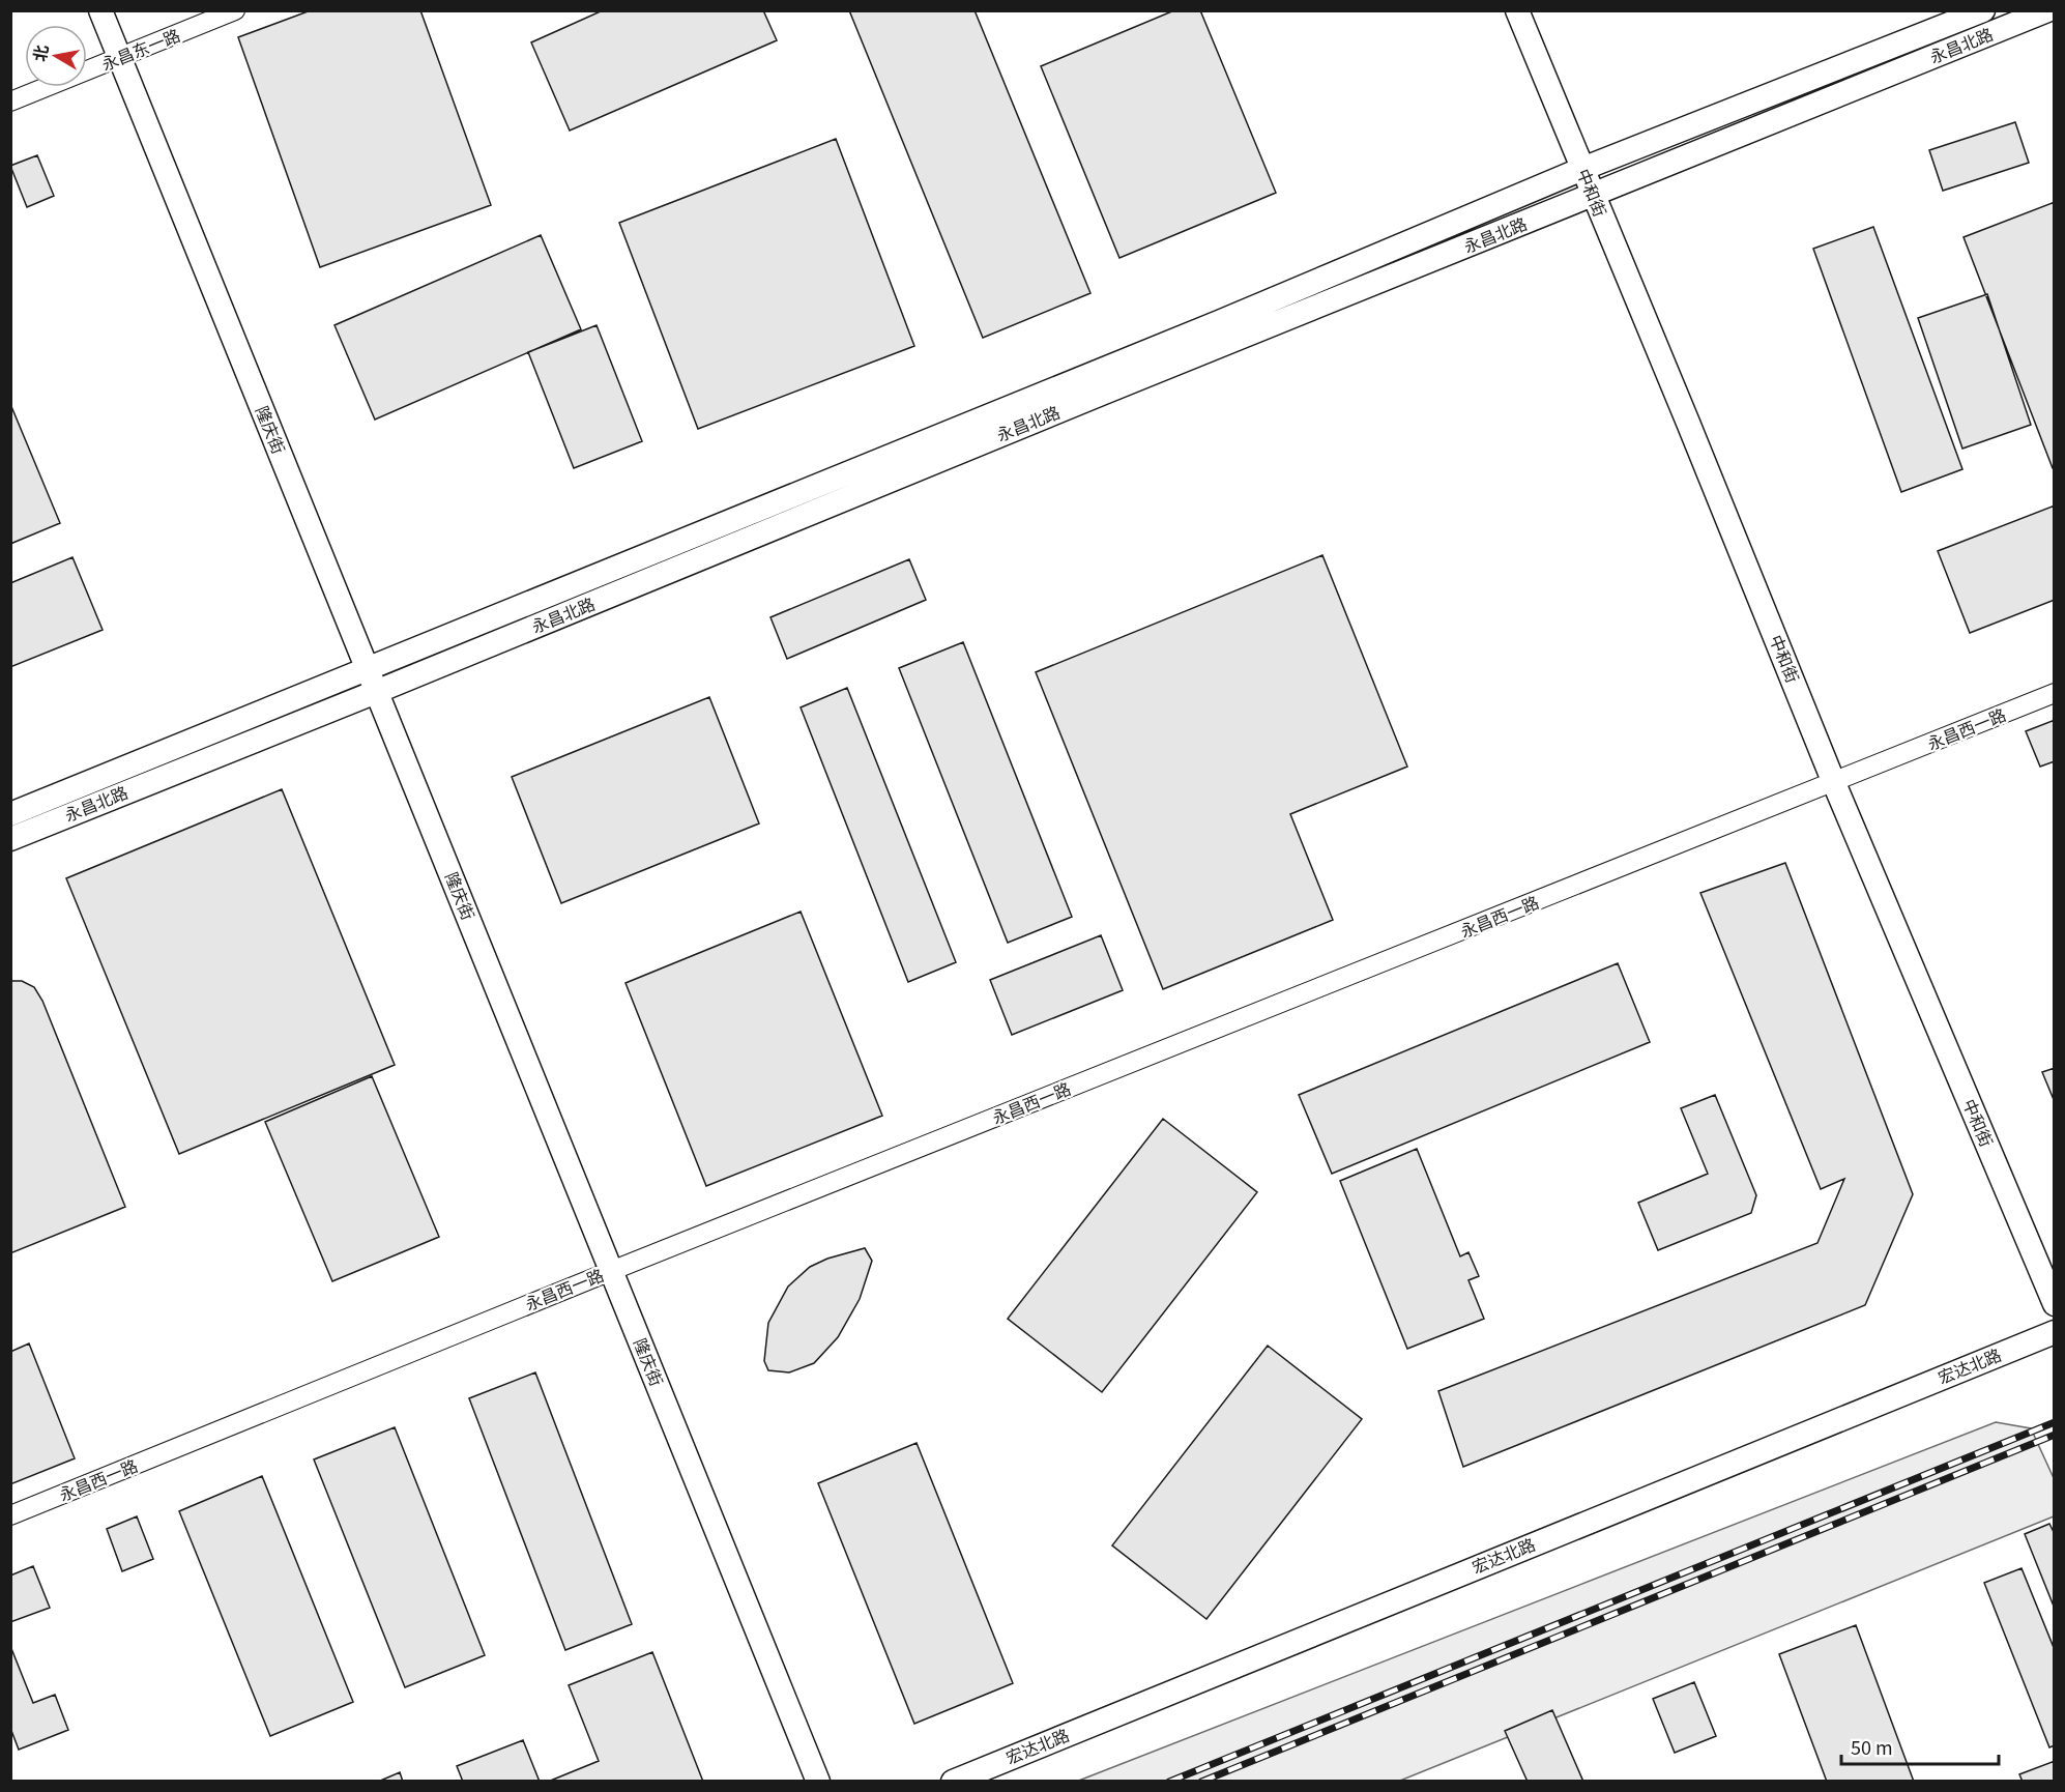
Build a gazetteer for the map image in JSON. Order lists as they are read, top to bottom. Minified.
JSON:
{"streets":{"street":["永昌北路","永昌东一路","中和街","隆庆街","永昌西一路","宏达北路"]},"crossings":[["永昌北路","中和街"],["永昌北路","隆庆街"],["永昌东一路","隆庆街"],["中和街","永昌西一路"],["隆庆街","永昌西一路"]],"scale_bar":"50 m","north":"left"}
